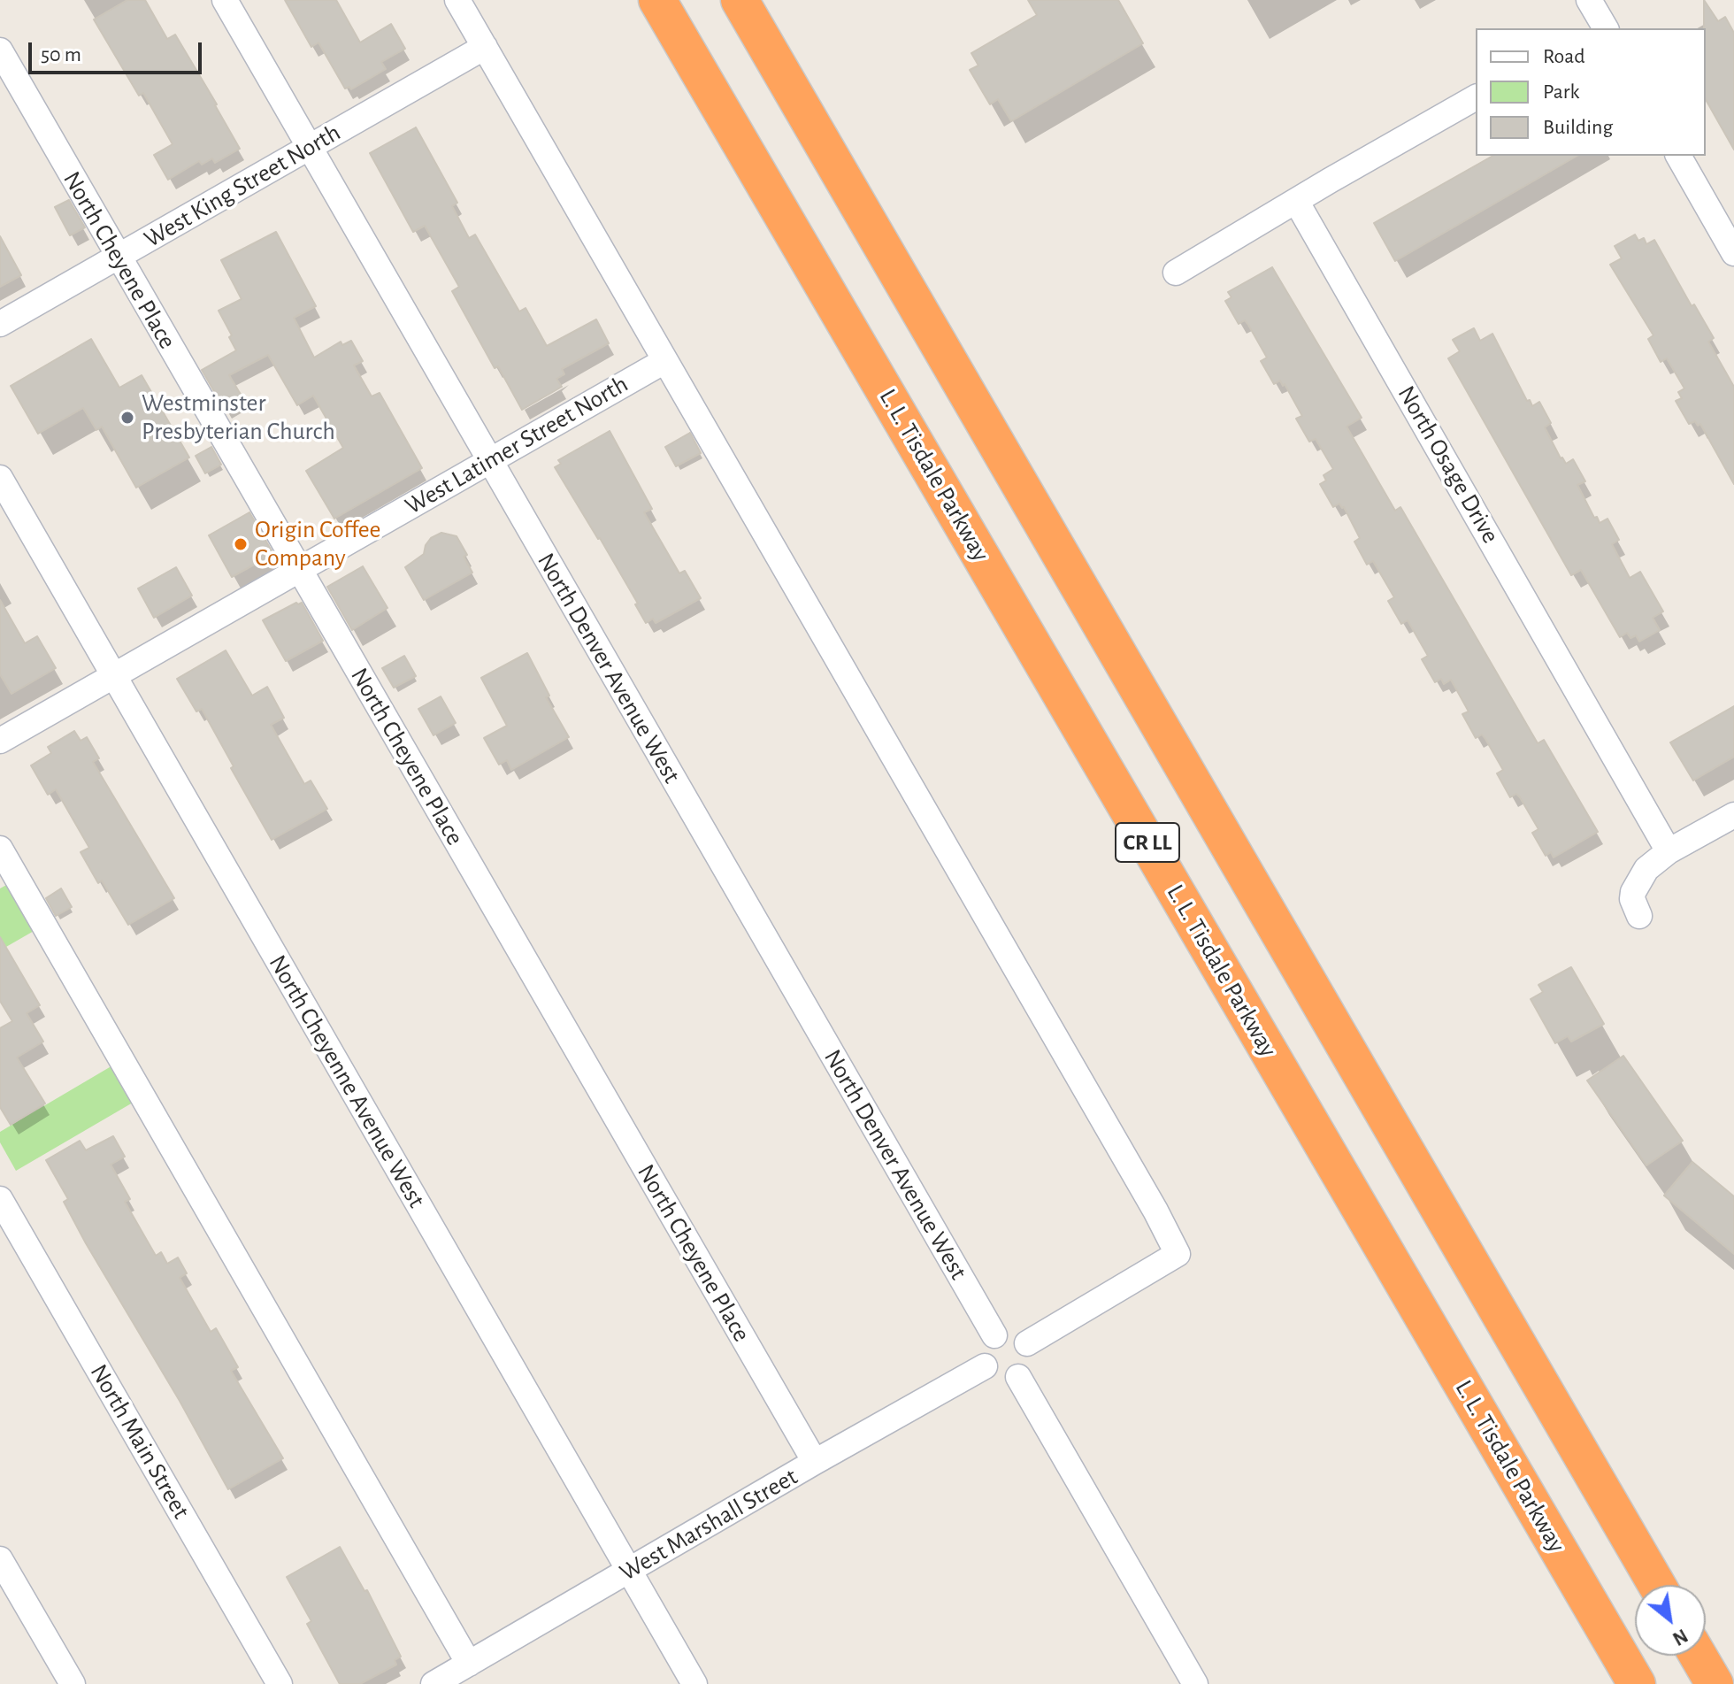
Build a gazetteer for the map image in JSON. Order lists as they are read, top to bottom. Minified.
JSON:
{"streets":{"highway":["L. L. Tisdale Parkway","CR LL"],"street":["West King Street North","North Cheyene Place","West Latimer Street North","North Osage Drive","North Denver Avenue West","North Cheyenne Avenue West","North Main Street","West Marshall Street"]},"crossings":[["West King Street North","North Cheyene Place"],["West King Street North","North Denver Avenue West"],["North Cheyene Place","West Latimer Street North"],["North Cheyene Place","West Marshall Street"],["West Latimer Street North","North Denver Avenue West"],["West Latimer Street North","North Cheyenne Avenue West"],["North Denver Avenue West","West Marshall Street"],["North Cheyenne Avenue West","West Marshall Street"]],"places":["Westminster Presbyterian Church","Origin Coffee Company"],"legend":["Road","Park","Building"],"scale_bar":"50 m","north":"bottom right"}
